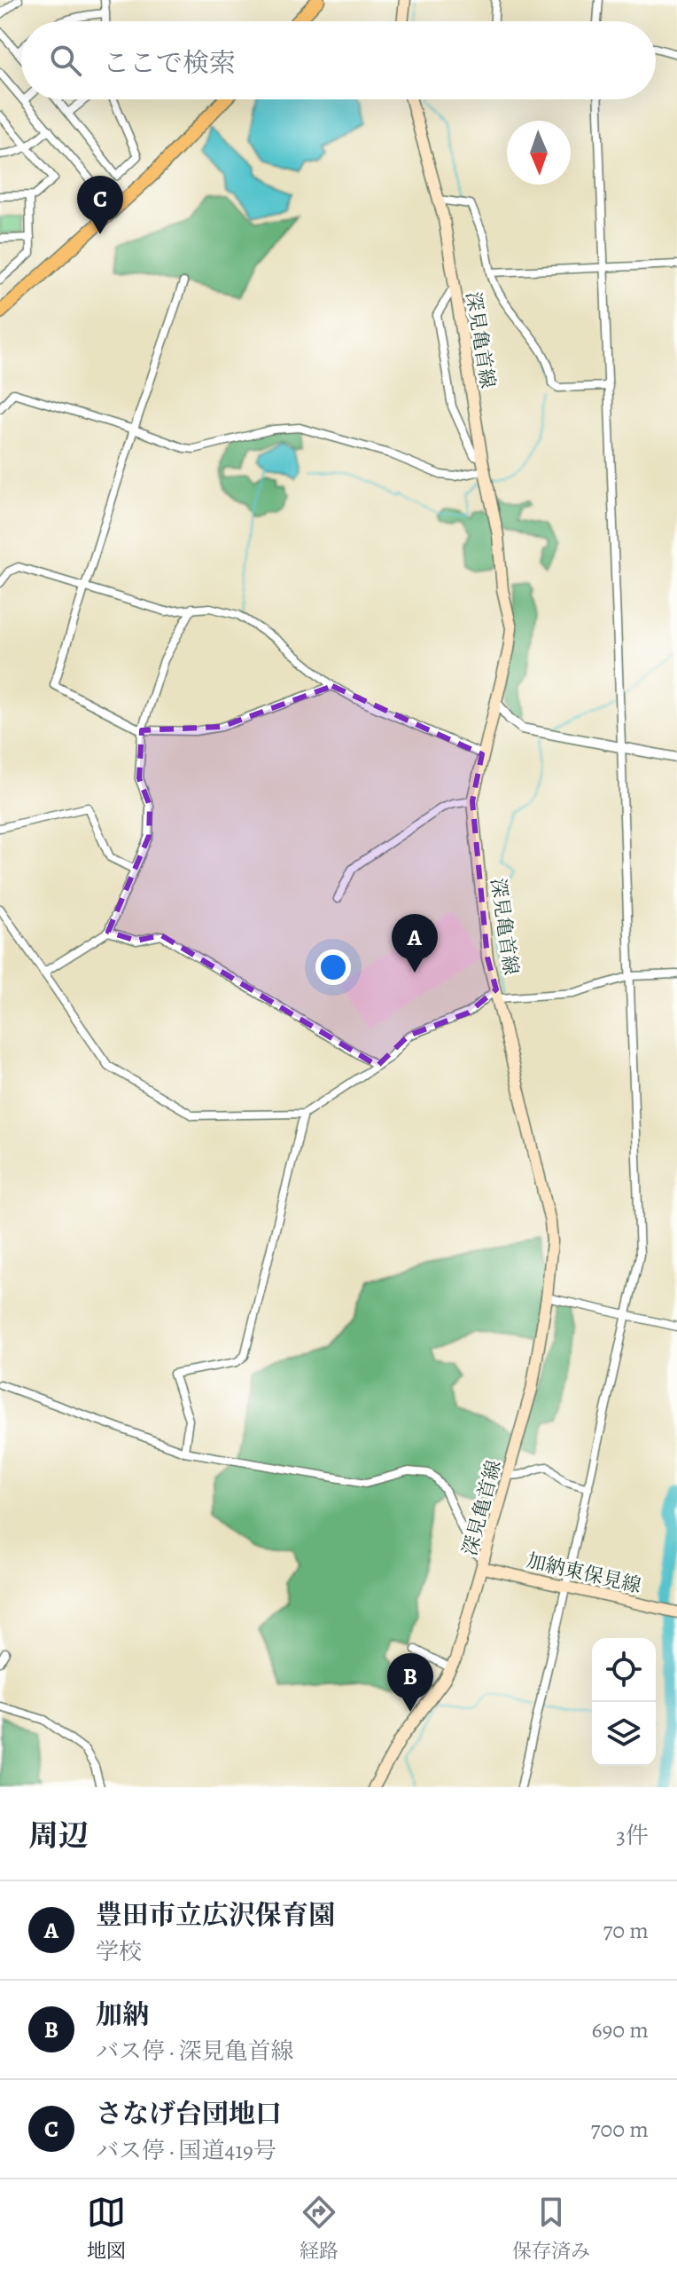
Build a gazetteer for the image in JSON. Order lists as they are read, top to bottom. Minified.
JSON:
{"streets":{"main road":["深見亀首線","加納東保見線"]},"crossings":[["深見亀首線","加納東保見線"]],"north":"bottom","page":{"search":"ここで検索","pins":["C","A","B"],"heading":["周辺","3件"],"list":[{"mark":"A","name":"豊田市立広沢保育園","note":"学校","value":"70 m"},{"mark":"B","name":"加納","note":"バス停 · 深見亀首線","value":"690 m"},{"mark":"C","name":"さなげ台団地口","note":"バス停 · 国道419号","value":"700 m"}],"nav":["地図","経路","保存済み"]}}
